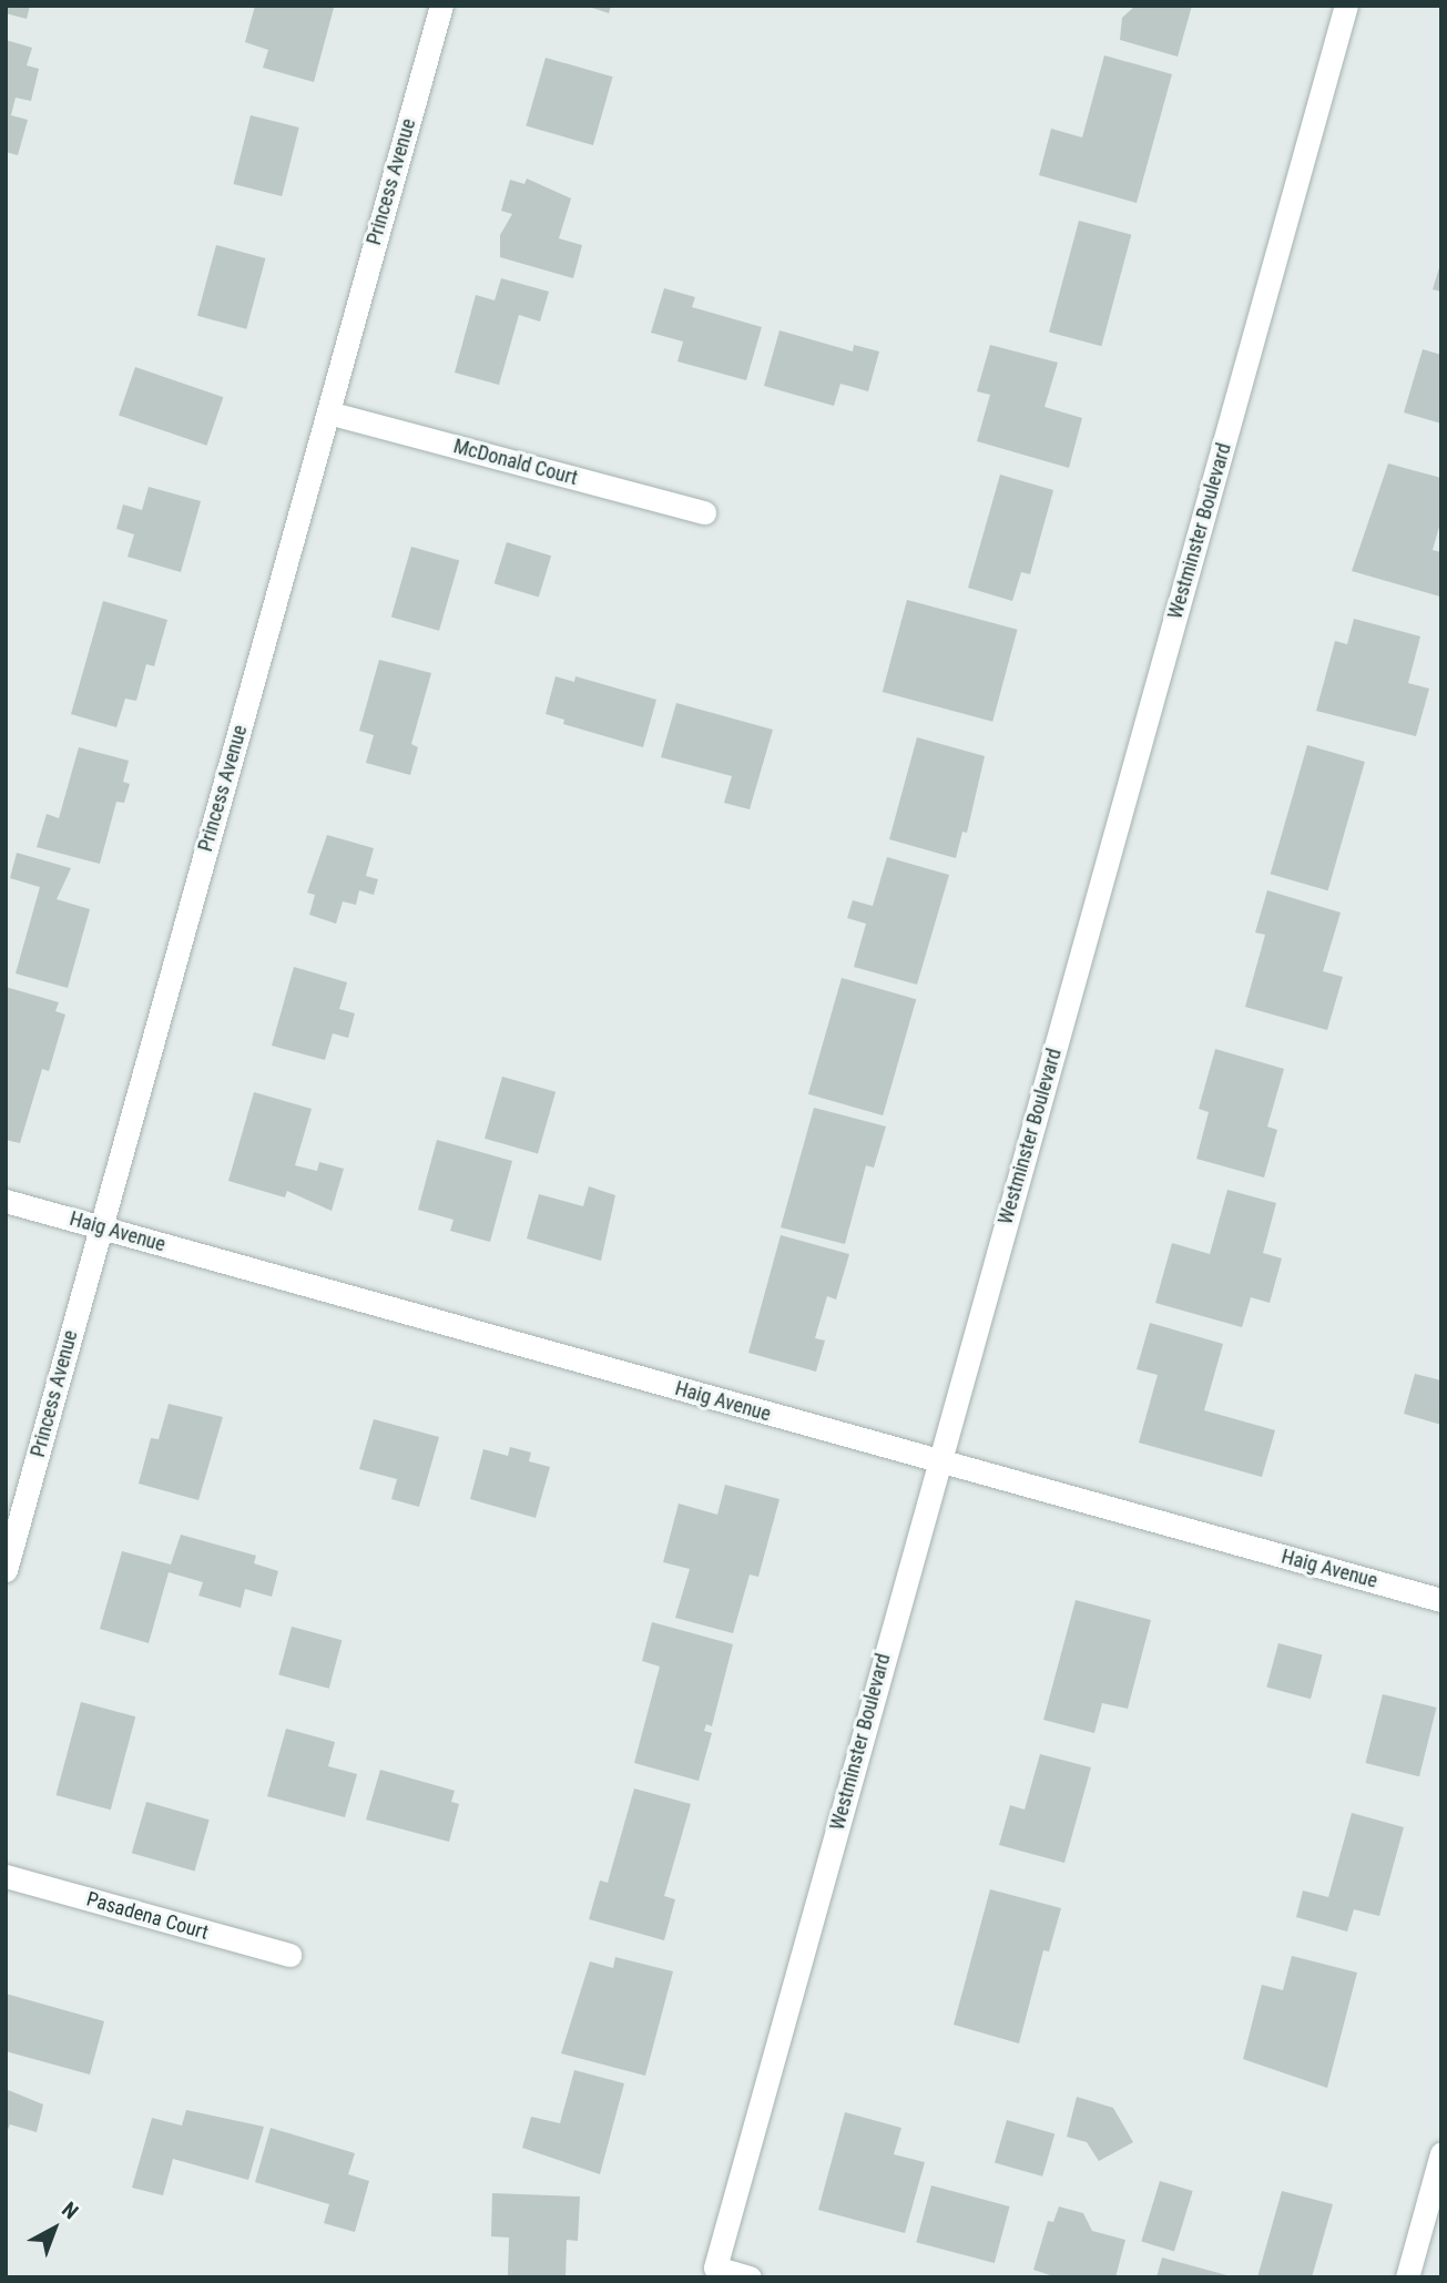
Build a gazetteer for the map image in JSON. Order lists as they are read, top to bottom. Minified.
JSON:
{"streets":{"street":["Princess Avenue","McDonald Court","Westminster Boulevard","Haig Avenue","Pasadena Court"]},"crossings":[["Princess Avenue","McDonald Court"],["Princess Avenue","Haig Avenue"],["Westminster Boulevard","Haig Avenue"]],"north":"top right"}
